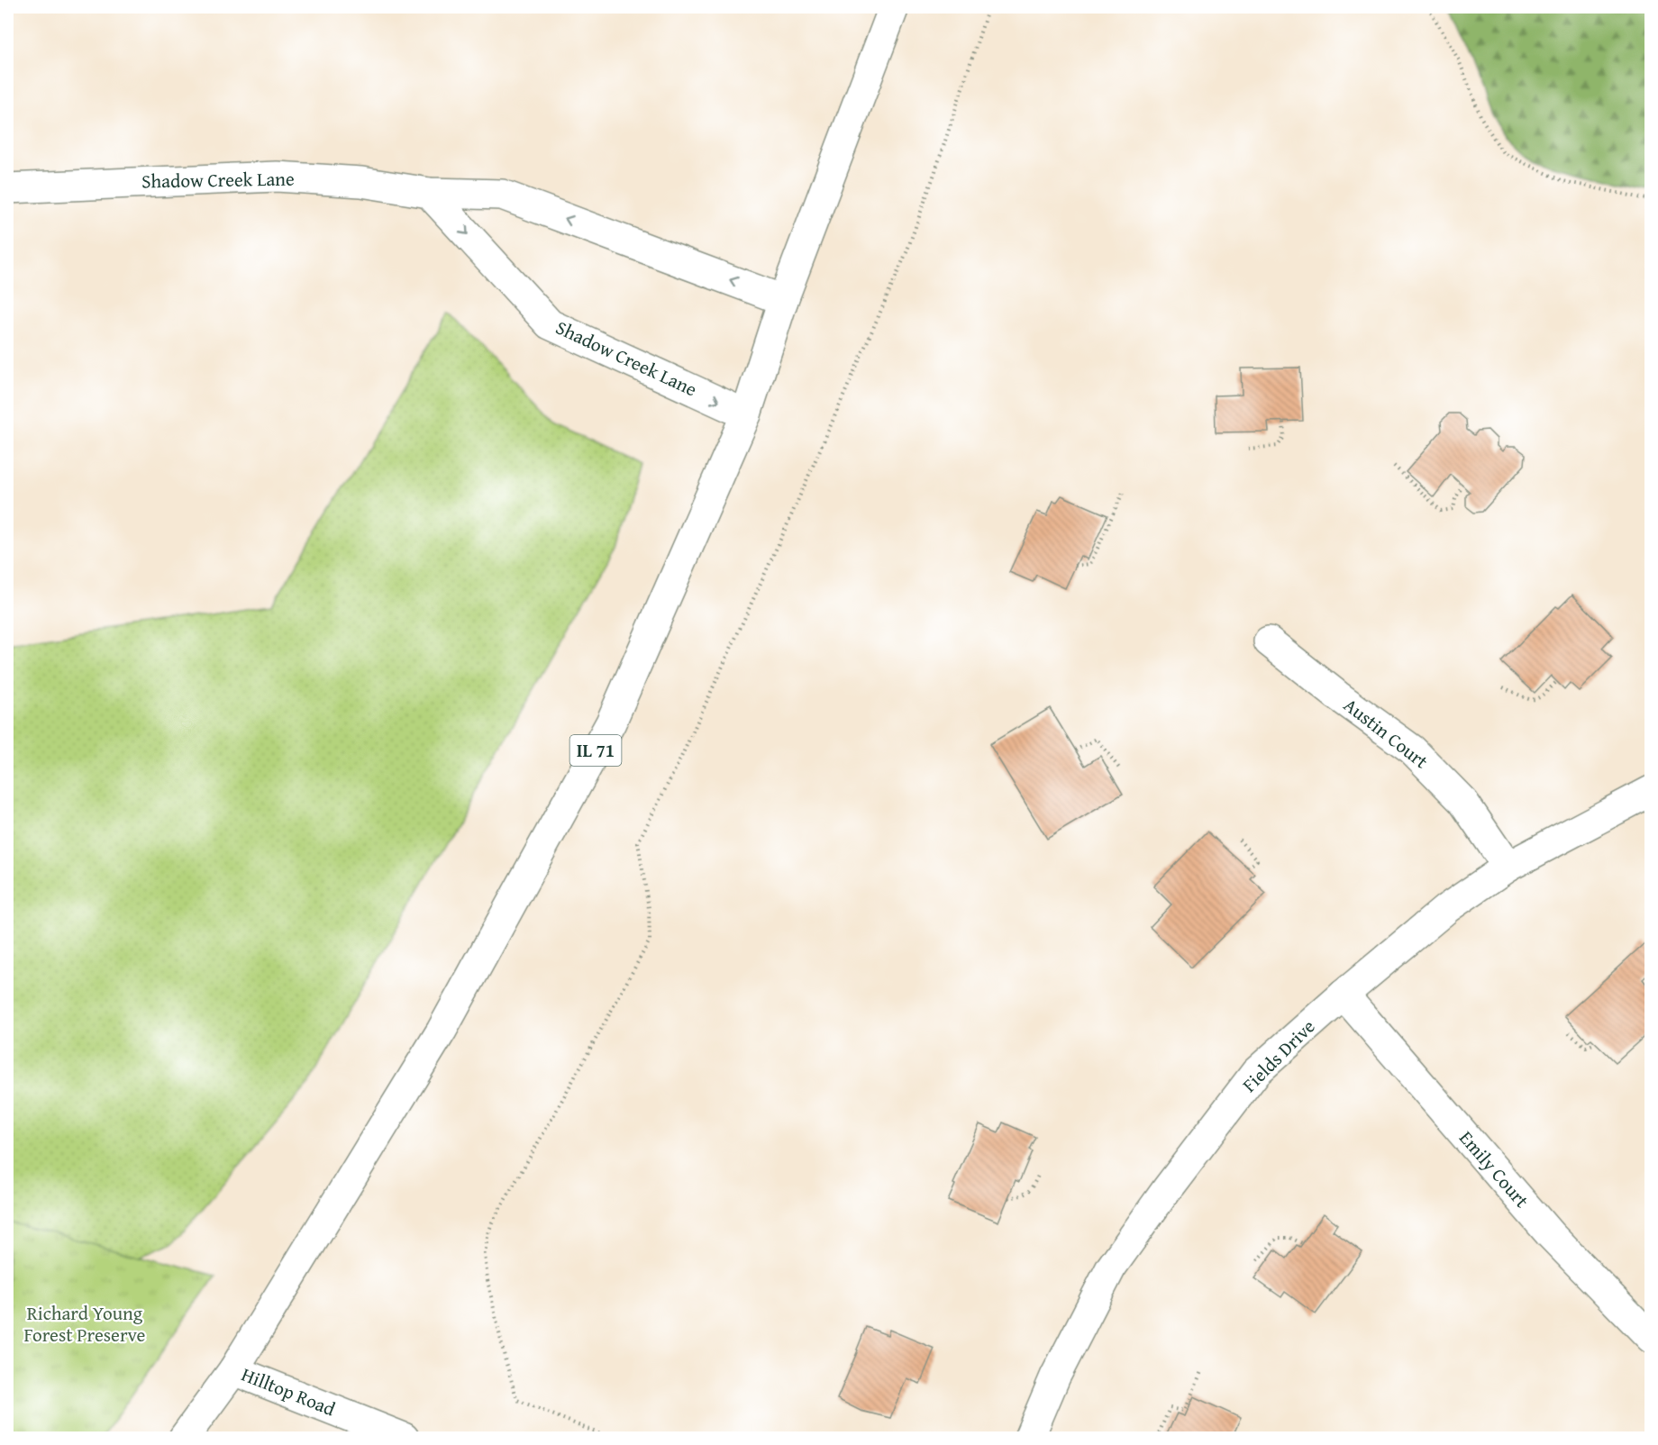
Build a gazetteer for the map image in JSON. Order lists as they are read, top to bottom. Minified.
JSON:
{"streets":{"street":["Shadow Creek Lane","Austin Court","IL 71","Fields Drive","Emily Court","Hilltop Road"]},"crossings":[["Shadow Creek Lane","IL 71"],["Austin Court","Fields Drive"],["IL 71","Hilltop Road"],["Fields Drive","Emily Court"]],"parks":["Richard Young Forest Preserve"]}
